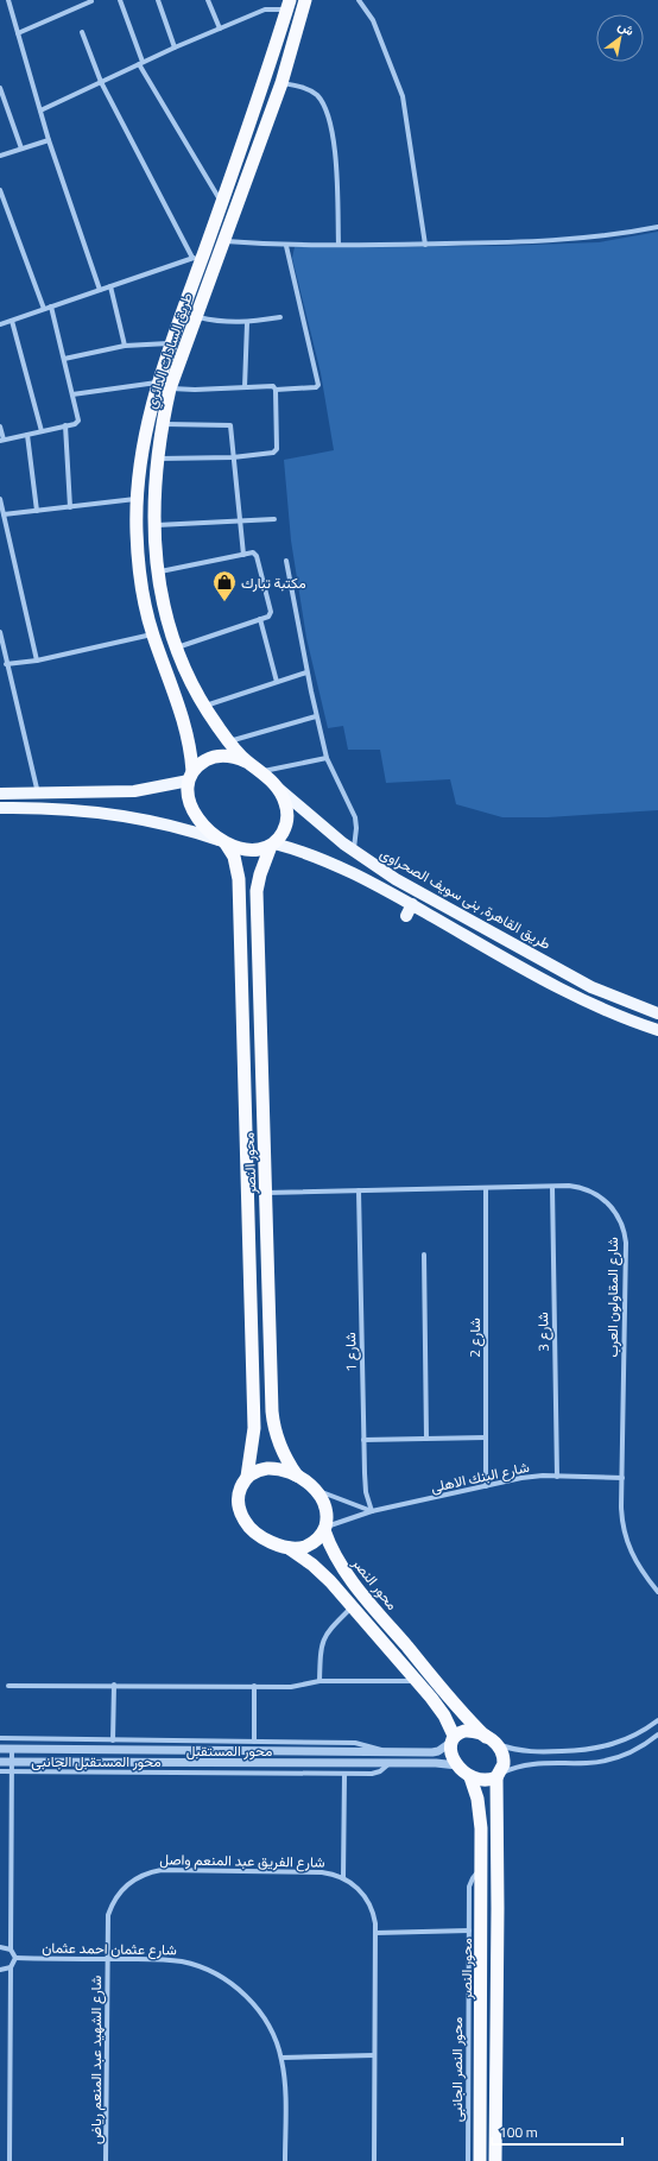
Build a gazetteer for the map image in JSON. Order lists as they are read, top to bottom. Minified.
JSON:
{"streets":{"highway":["طريق السادات الدائري","محور النصر"],"main road":["طريق القاهرة, بنى سويف الصحراوى"],"street":["شارع المقاولون العرب","شارع 3","شارع 2","شارع 1","شارع البنك الاهلى","محور المستقبل","محور المستقبل الجانبى","شارع الفريق عبد المنعم واصل","شارع عثمان احمد عثمان","شارع الشهيد عبد المنعم رياض","محور النصر الجانبى"]},"crossings":[["طريق السادات الدائري","طريق القاهرة, بنى سويف الصحراوى"],["طريق السادات الدائري","محور النصر"],["طريق القاهرة, بنى سويف الصحراوى","محور النصر"],["محور النصر","شارع المقاولون العرب"],["محور النصر","شارع البنك الاهلى"],["محور النصر","محور المستقبل"],["محور النصر","محور النصر الجانبى"],["شارع المقاولون العرب","شارع 3"],["شارع المقاولون العرب","شارع 2"],["شارع المقاولون العرب","شارع 1"],["شارع المقاولون العرب","شارع البنك الاهلى"],["شارع 3","شارع البنك الاهلى"],["شارع 2","شارع البنك الاهلى"],["شارع 1","شارع البنك الاهلى"],["محور المستقبل","محور المستقبل الجانبى"],["شارع الفريق عبد المنعم واصل","شارع عثمان احمد عثمان"],["شارع الفريق عبد المنعم واصل","شارع الشهيد عبد المنعم رياض"],["شارع عثمان احمد عثمان","شارع الشهيد عبد المنعم رياض"]],"places":{"shop":["مكتبة تبارك"]},"scale_bar":"100 m","north":"top right"}
